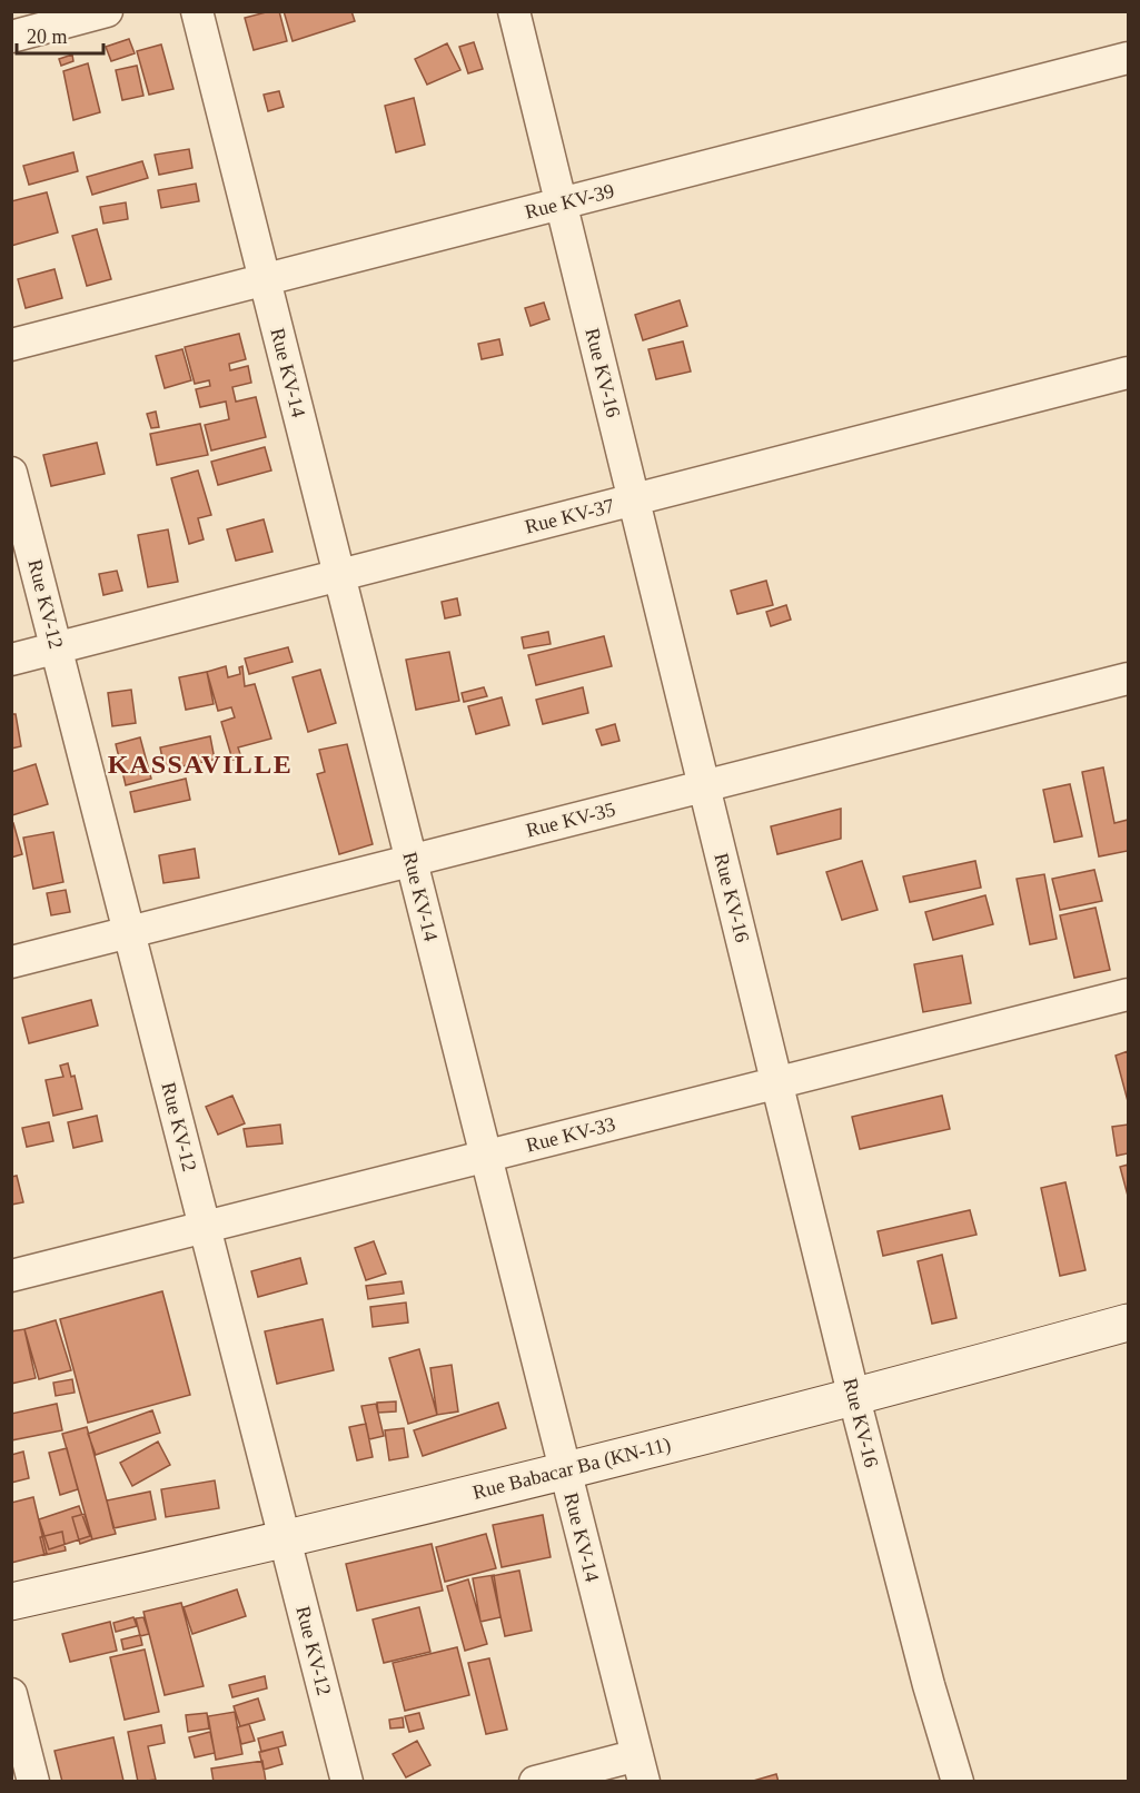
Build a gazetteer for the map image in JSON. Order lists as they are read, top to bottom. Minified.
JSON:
{"streets":{"street":["Rue KV-39","Rue KV-14","Rue KV-16","Rue KV-37","Rue KV-12","Rue KV-35","Rue KV-33","Rue Babacar Ba (KN-11)"]},"crossings":[["Rue KV-39","Rue KV-14"],["Rue KV-39","Rue KV-16"],["Rue KV-14","Rue KV-37"],["Rue KV-14","Rue KV-35"],["Rue KV-14","Rue KV-33"],["Rue KV-14","Rue Babacar Ba (KN-11)"],["Rue KV-16","Rue KV-37"],["Rue KV-16","Rue KV-35"],["Rue KV-16","Rue KV-33"],["Rue KV-16","Rue Babacar Ba (KN-11)"],["Rue KV-37","Rue KV-12"],["Rue KV-12","Rue KV-35"],["Rue KV-12","Rue KV-33"],["Rue KV-12","Rue Babacar Ba (KN-11)"]],"districts":["KASSAVILLE"],"scale_bar":"20 m"}
